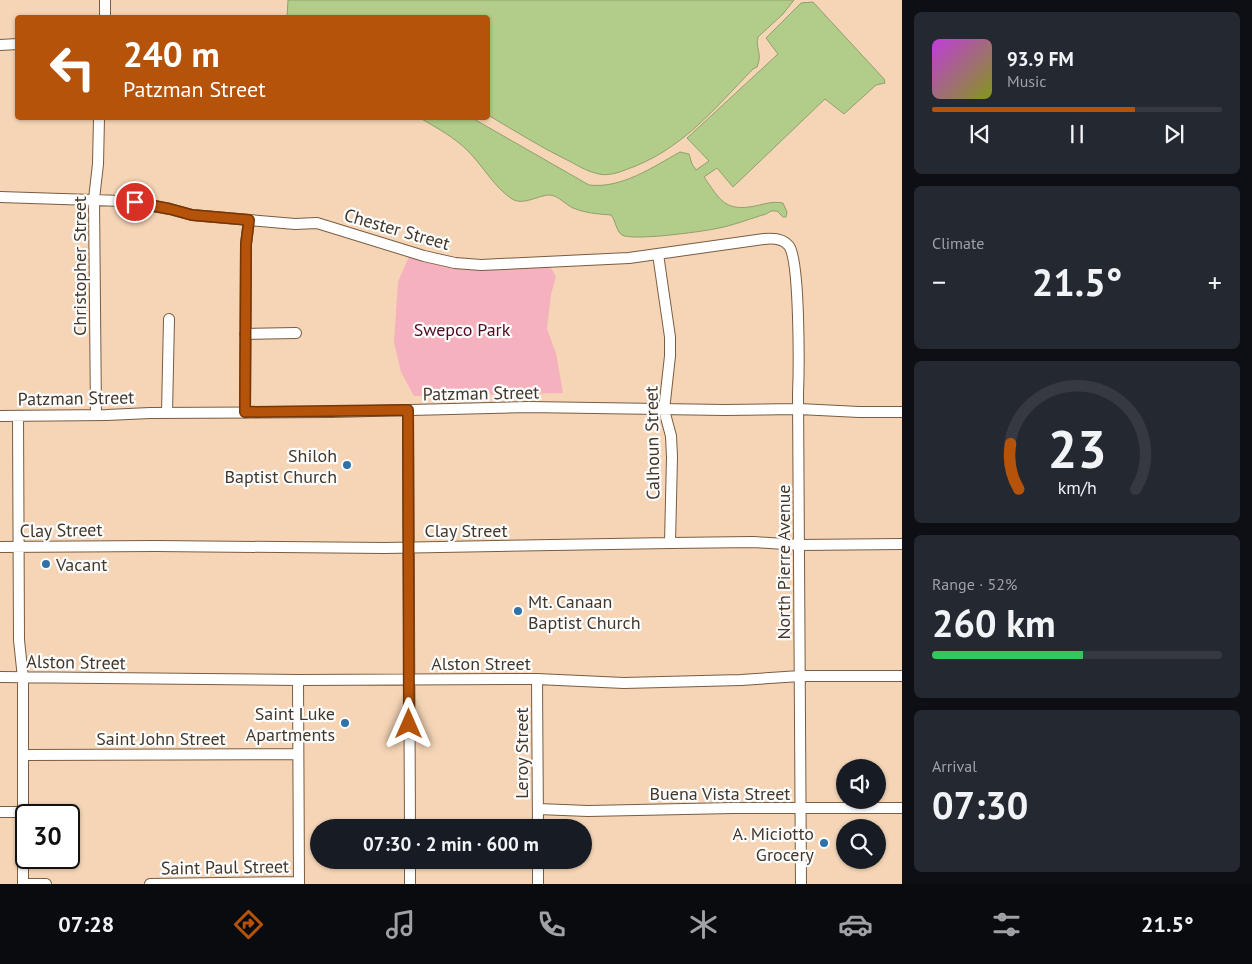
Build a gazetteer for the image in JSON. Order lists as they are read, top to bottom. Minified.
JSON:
{"streets":{"street":["Chester Street","Christopher Street","Patzman Street","Calhoun Street","Clay Street","North Pierre Avenue","Alston Street","Saint John Street","Leroy Street","Buena Vista Street","Saint Paul Street"]},"crossings":[["Chester Street","Christopher Street"],["Chester Street","Calhoun Street"],["Chester Street","North Pierre Avenue"],["Christopher Street","Patzman Street"],["Patzman Street","Calhoun Street"],["Patzman Street","North Pierre Avenue"],["Calhoun Street","Clay Street"],["Clay Street","North Pierre Avenue"],["North Pierre Avenue","Alston Street"],["North Pierre Avenue","Buena Vista Street"],["Alston Street","Leroy Street"],["Leroy Street","Buena Vista Street"]],"parks":["Swepco Park"],"places":["Shiloh Baptist Church","Vacant","Mt. Canaan Baptist Church","Saint Luke Apartments","A. Miciotto Grocery"],"page":{"turn":["240 m","Patzman Street"],"song":["93.9 FM","Music"],"tile":["Climate",["Range · 52%","260 km"],["Arrival","07:30"]],"heat":["−","21.5°","+"],"limit":"30","trip":"07:30 · 2 min · 600 m","tabs":["07:28","21.5°"],"gauge":["23","km/h"]}}
